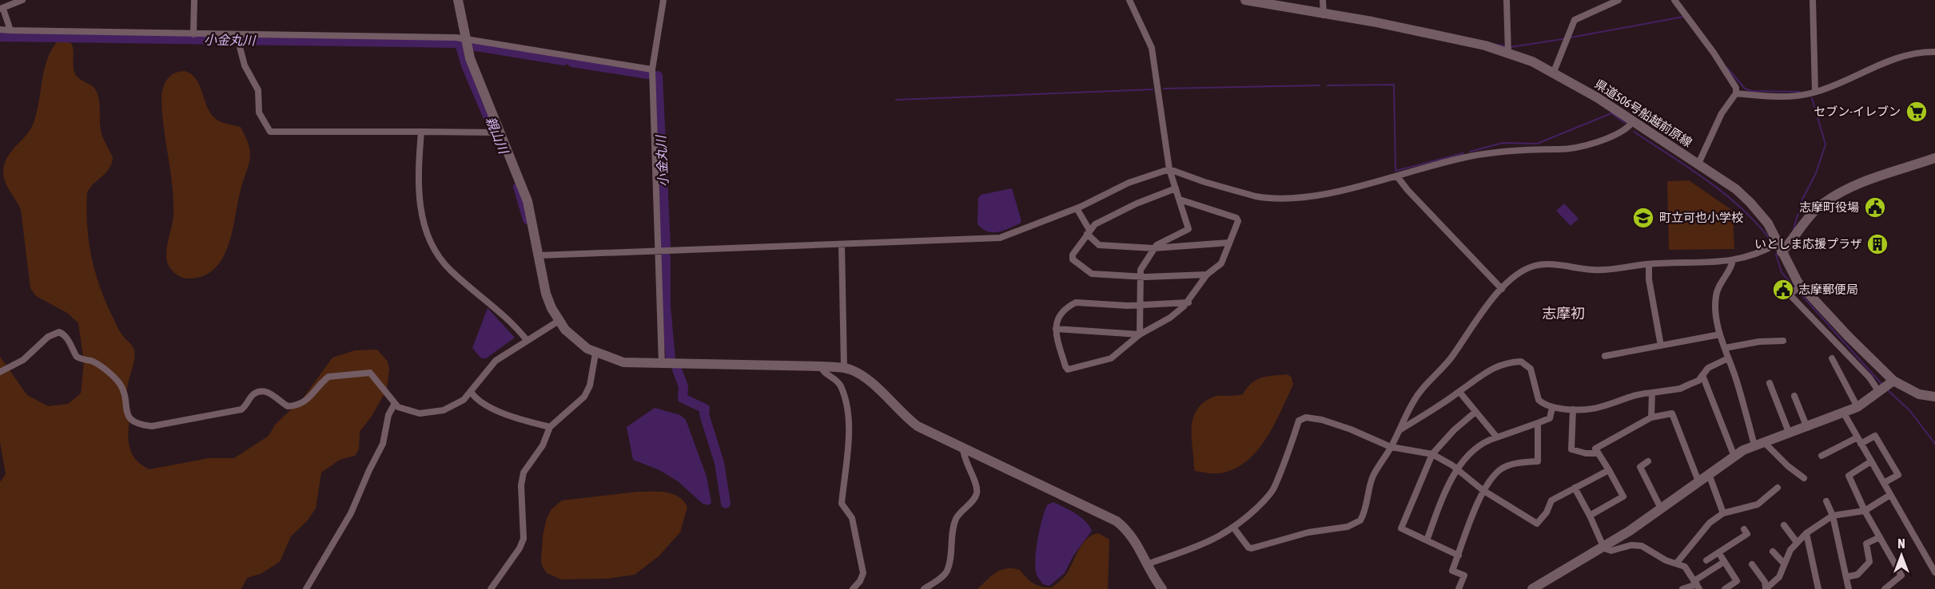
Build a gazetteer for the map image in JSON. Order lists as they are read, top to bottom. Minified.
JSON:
{"streets":{"street":["県道506号船越前原線"]},"districts":["志摩初"],"water":["小金丸川","親山川"],"places":{"supermarket":["セブン-イレブン"],"public building":["志摩町役場","志摩郵便局"],"school or university":["町立可也小学校"],"building":["いとしま応援プラザ"]},"north":"top"}
